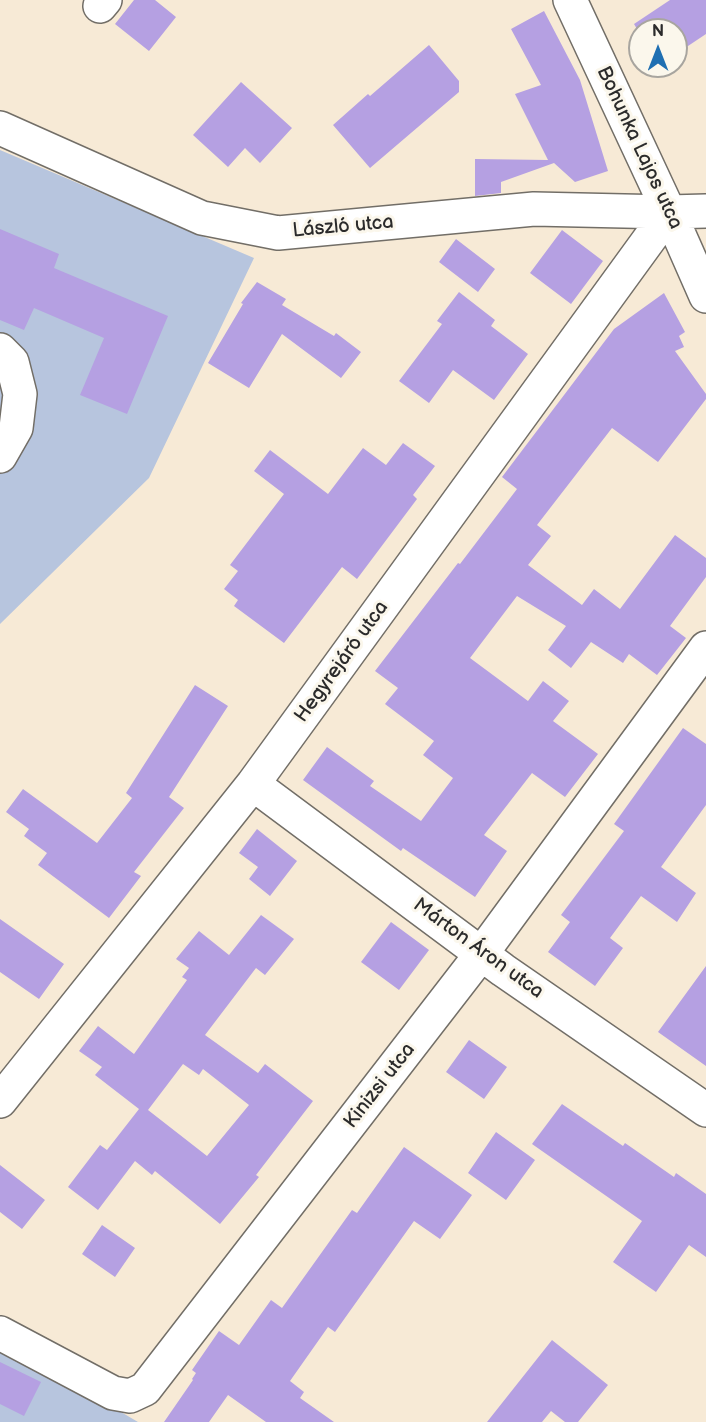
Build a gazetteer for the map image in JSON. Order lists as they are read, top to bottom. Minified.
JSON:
{"streets":{"street":["Bohunka Lajos utca","László utca","Hegyrejáró utca","Márton Áron utca","Kinizsi utca"]},"crossings":[["Bohunka Lajos utca","László utca"],["Bohunka Lajos utca","Hegyrejáró utca"],["László utca","Hegyrejáró utca"],["Hegyrejáró utca","Márton Áron utca"],["Márton Áron utca","Kinizsi utca"]],"north":"top"}
